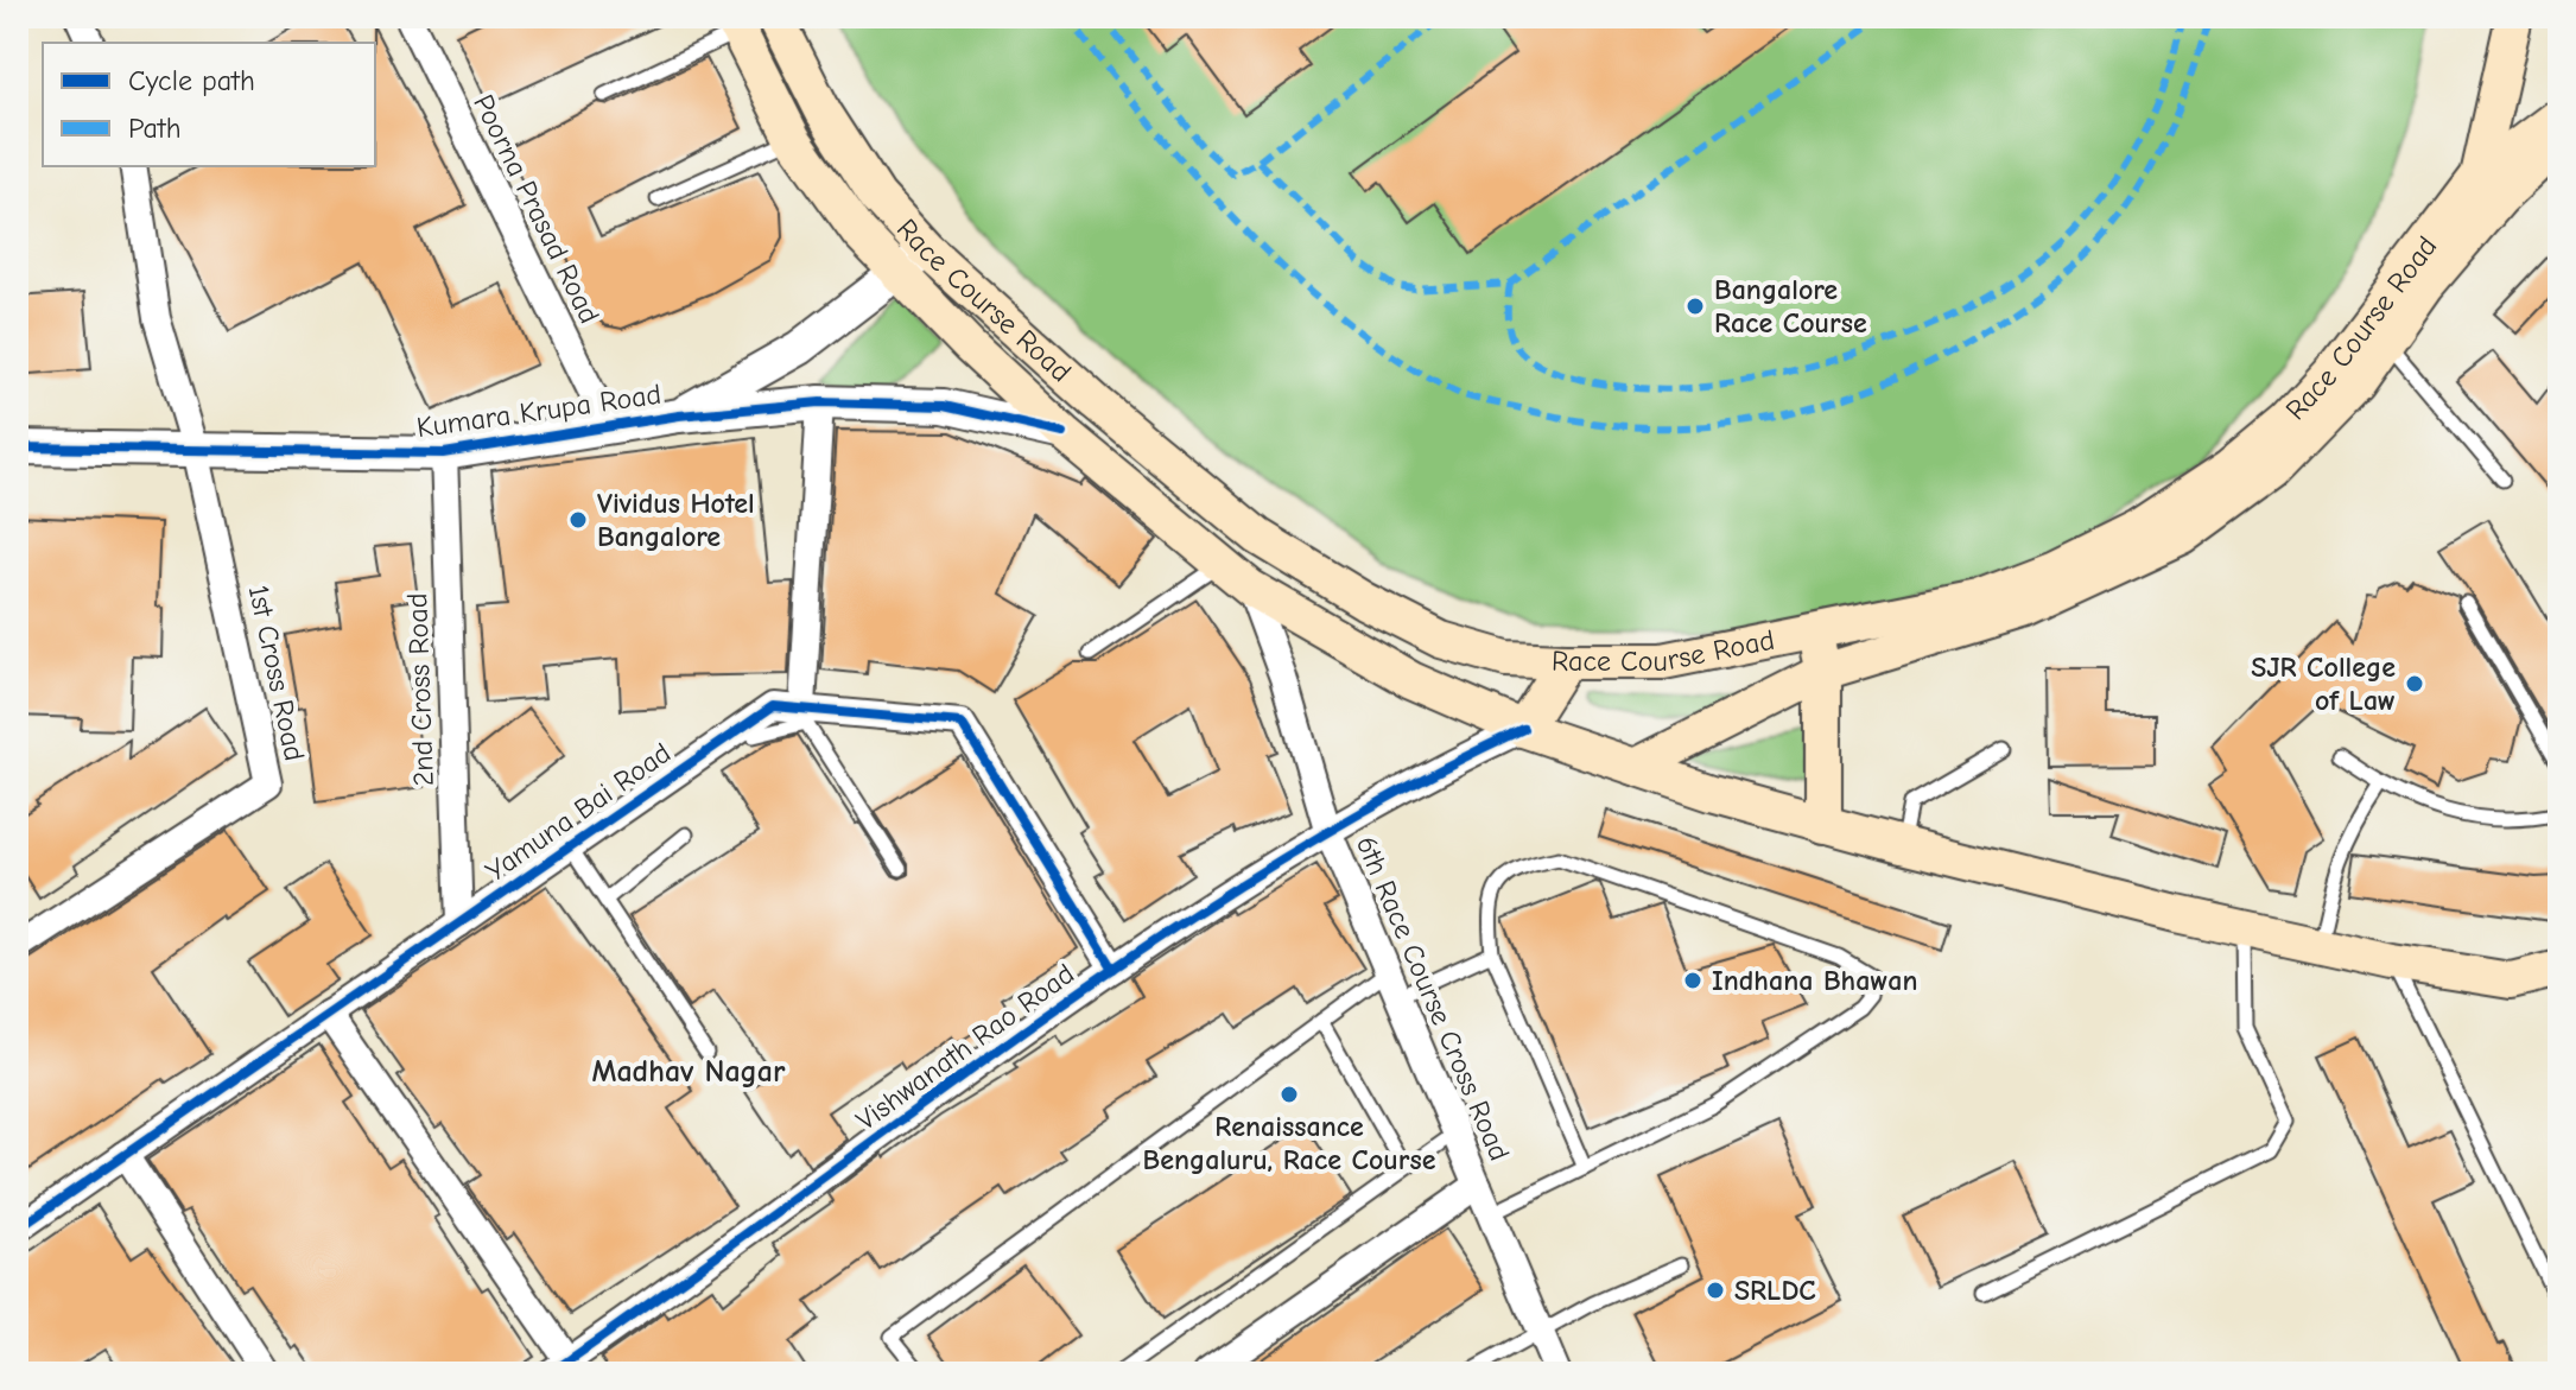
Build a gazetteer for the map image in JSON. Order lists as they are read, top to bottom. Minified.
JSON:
{"streets":{"main road":["Race Course Road"],"street":["Poorna Prasad Road","Kumara Krupa Road","1st Cross Road","2nd Cross Road","Yamuna Bai Road","6th Race Course Cross Road","Vishwanath Rao Road"]},"crossings":[["Poorna Prasad Road","Kumara Krupa Road"],["Race Course Road","Kumara Krupa Road"],["Race Course Road","6th Race Course Cross Road"],["Race Course Road","Vishwanath Rao Road"],["Kumara Krupa Road","1st Cross Road"],["Kumara Krupa Road","2nd Cross Road"],["2nd Cross Road","Yamuna Bai Road"],["Yamuna Bai Road","Vishwanath Rao Road"],["6th Race Course Cross Road","Vishwanath Rao Road"]],"districts":["Madhav Nagar"],"places":["Bangalore Race Course","Vividus Hotel Bangalore","SJR College of Law","Indhana Bhawan","Renaissance Bengaluru, Race Course","SRLDC"],"legend":["Cycle path","Path"]}
